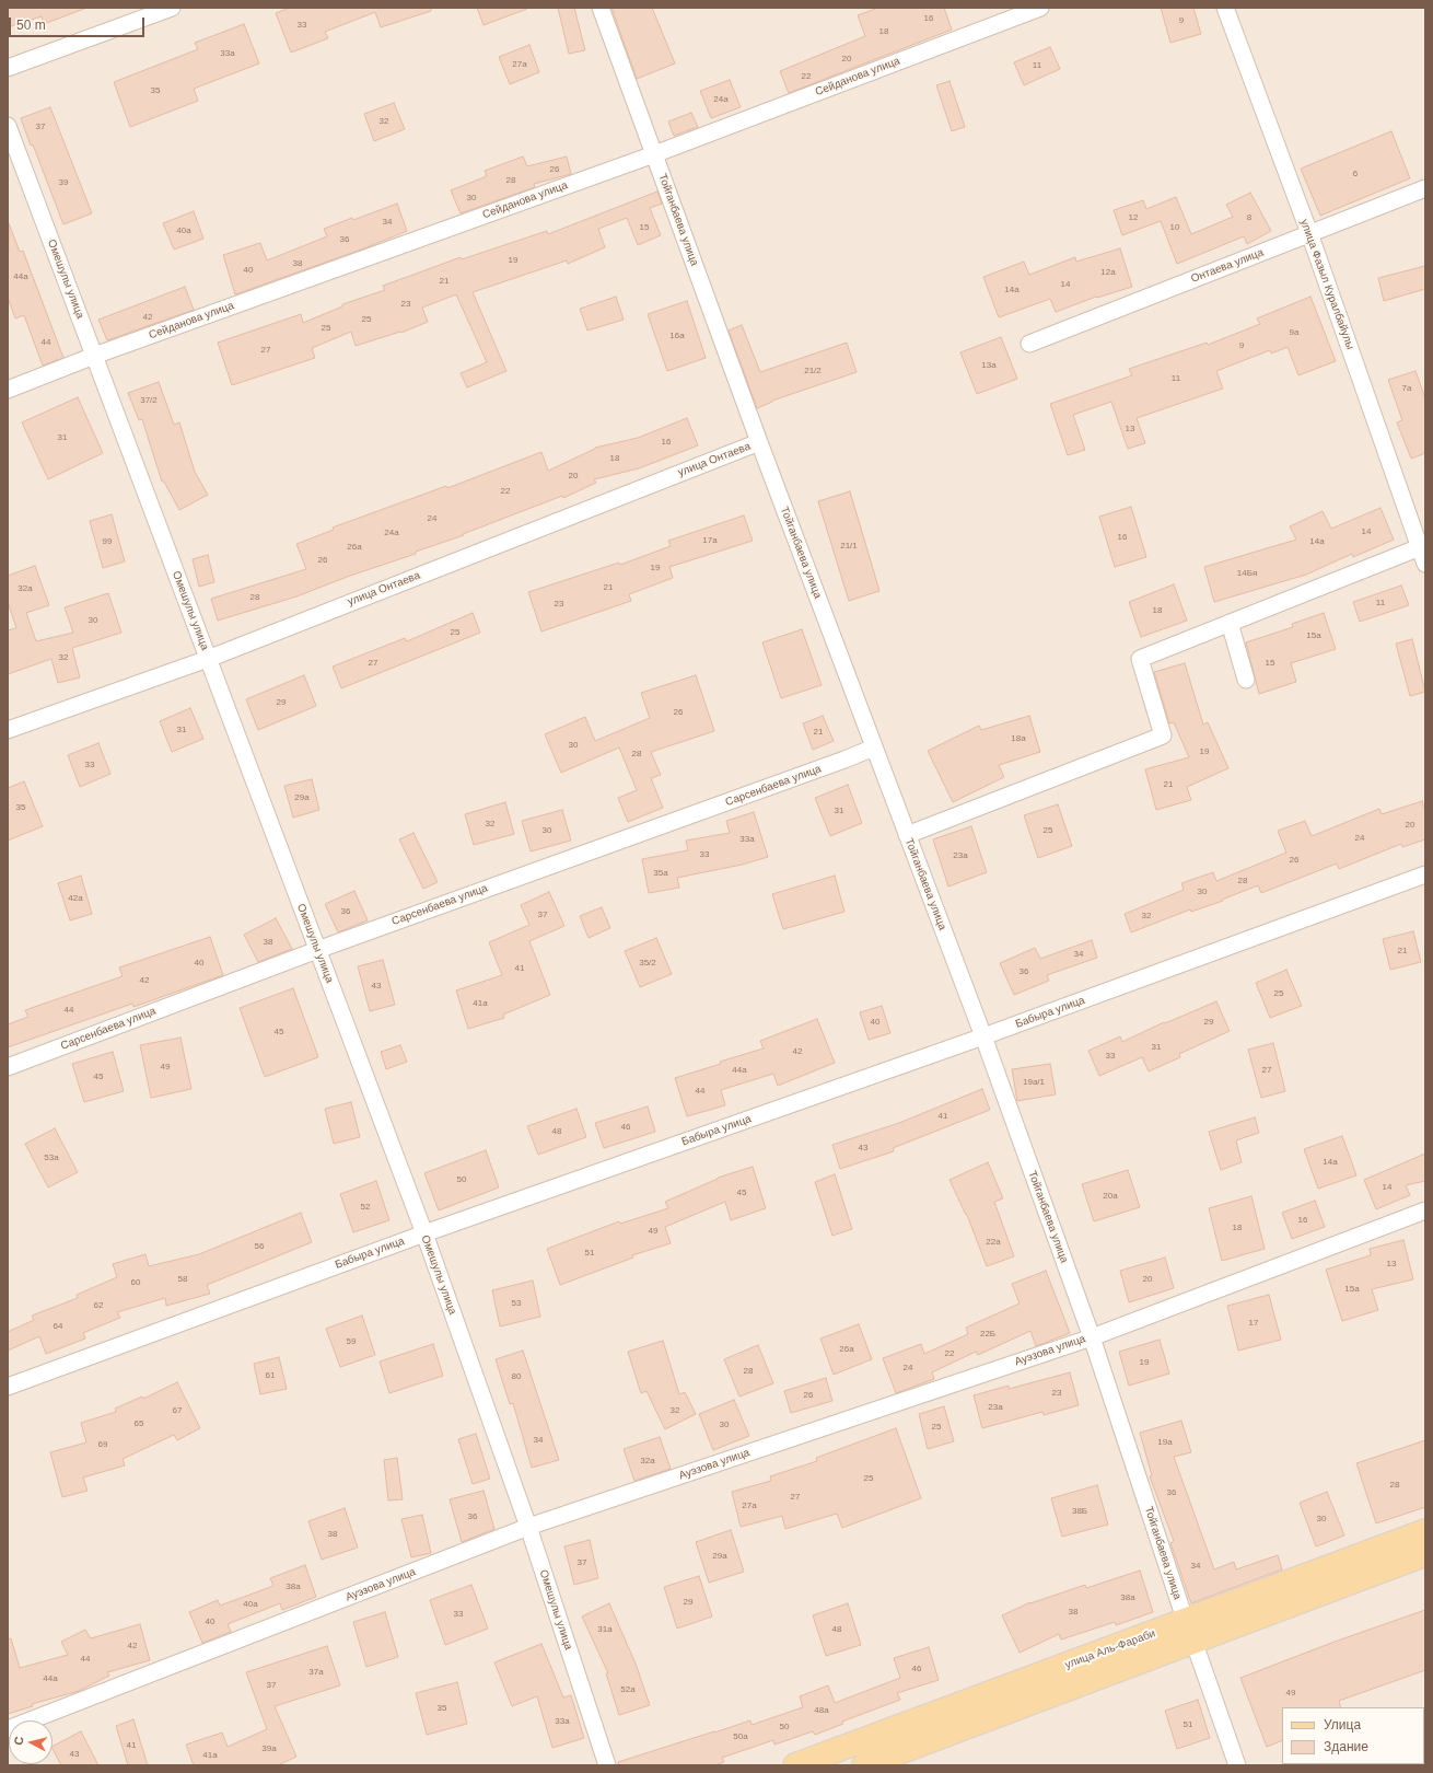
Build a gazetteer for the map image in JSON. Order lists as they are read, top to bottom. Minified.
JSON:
{"streets":{"main road":["улица Аль-Фараби"],"street":["Сейданова улица","Тойганбаева улица","Онтаева улица","Омешулы улица","улица Фазыл Куралбайулы","улица Онтаева","Сарсенбаева улица","Бабыра улица","Ауэзова улица"]},"crossings":[["Сейданова улица","Тойганбаева улица"],["Сейданова улица","Омешулы улица"],["Тойганбаева улица","улица Онтаева"],["Тойганбаева улица","Сарсенбаева улица"],["Тойганбаева улица","Бабыра улица"],["Тойганбаева улица","Ауэзова улица"],["Тойганбаева улица","улица Аль-Фараби"],["Онтаева улица","улица Фазыл Куралбайулы"],["Омешулы улица","улица Онтаева"],["Омешулы улица","Сарсенбаева улица"],["Омешулы улица","Бабыра улица"],["Омешулы улица","Ауэзова улица"]],"house_numbers":["16","9","33","18","33а","20","27а","11","22","35","24а","32","37","26","6","28","39","30","12","8","34","15","10","40а","36","19","38","40","12а","44а","21","14","14а","23","42","25","25","9а","16а","44","9","27","13а","21/2","11","7а","37/2","13","31","16","18","20","22","24","14","24а","16","17а","99","14а","21/1","26а","26","19","14Бя","21","32а","28","11","23","18","30","25","15а","32","27","15","29","26","31","21","18а","30","19","28","33","21","29а","35","31","32","20","30","25","24","33а","33","23а","26","35а","28","30","42а","36","37","32","38","21","34","40","35/2","41","36","42","43","25","41а","44","40","29","45","31","42","33","49","44а","27","45","19а/1","44","41","46","48","43","53а","14а","50","14","45","20а","52","16","18","49","22а","56","51","13","58","20","60","15а","53","62","17","64","22Б","59","26а","22","19","24","28","61","80","23","26","23а","67","32","65","30","25","34","19а","69","32а","25","28","36","27","27а","38Б","36","30","38","29а","37","34","38а","38а","29","40а","38","33","40","31а","48","42","44","46","37а","44а","37","52а","49","35","48а","33а","51","50","50а","41","39а","43","41а"],"legend":["Улица","Здание"],"scale_bar":"50 m","north":"left"}
